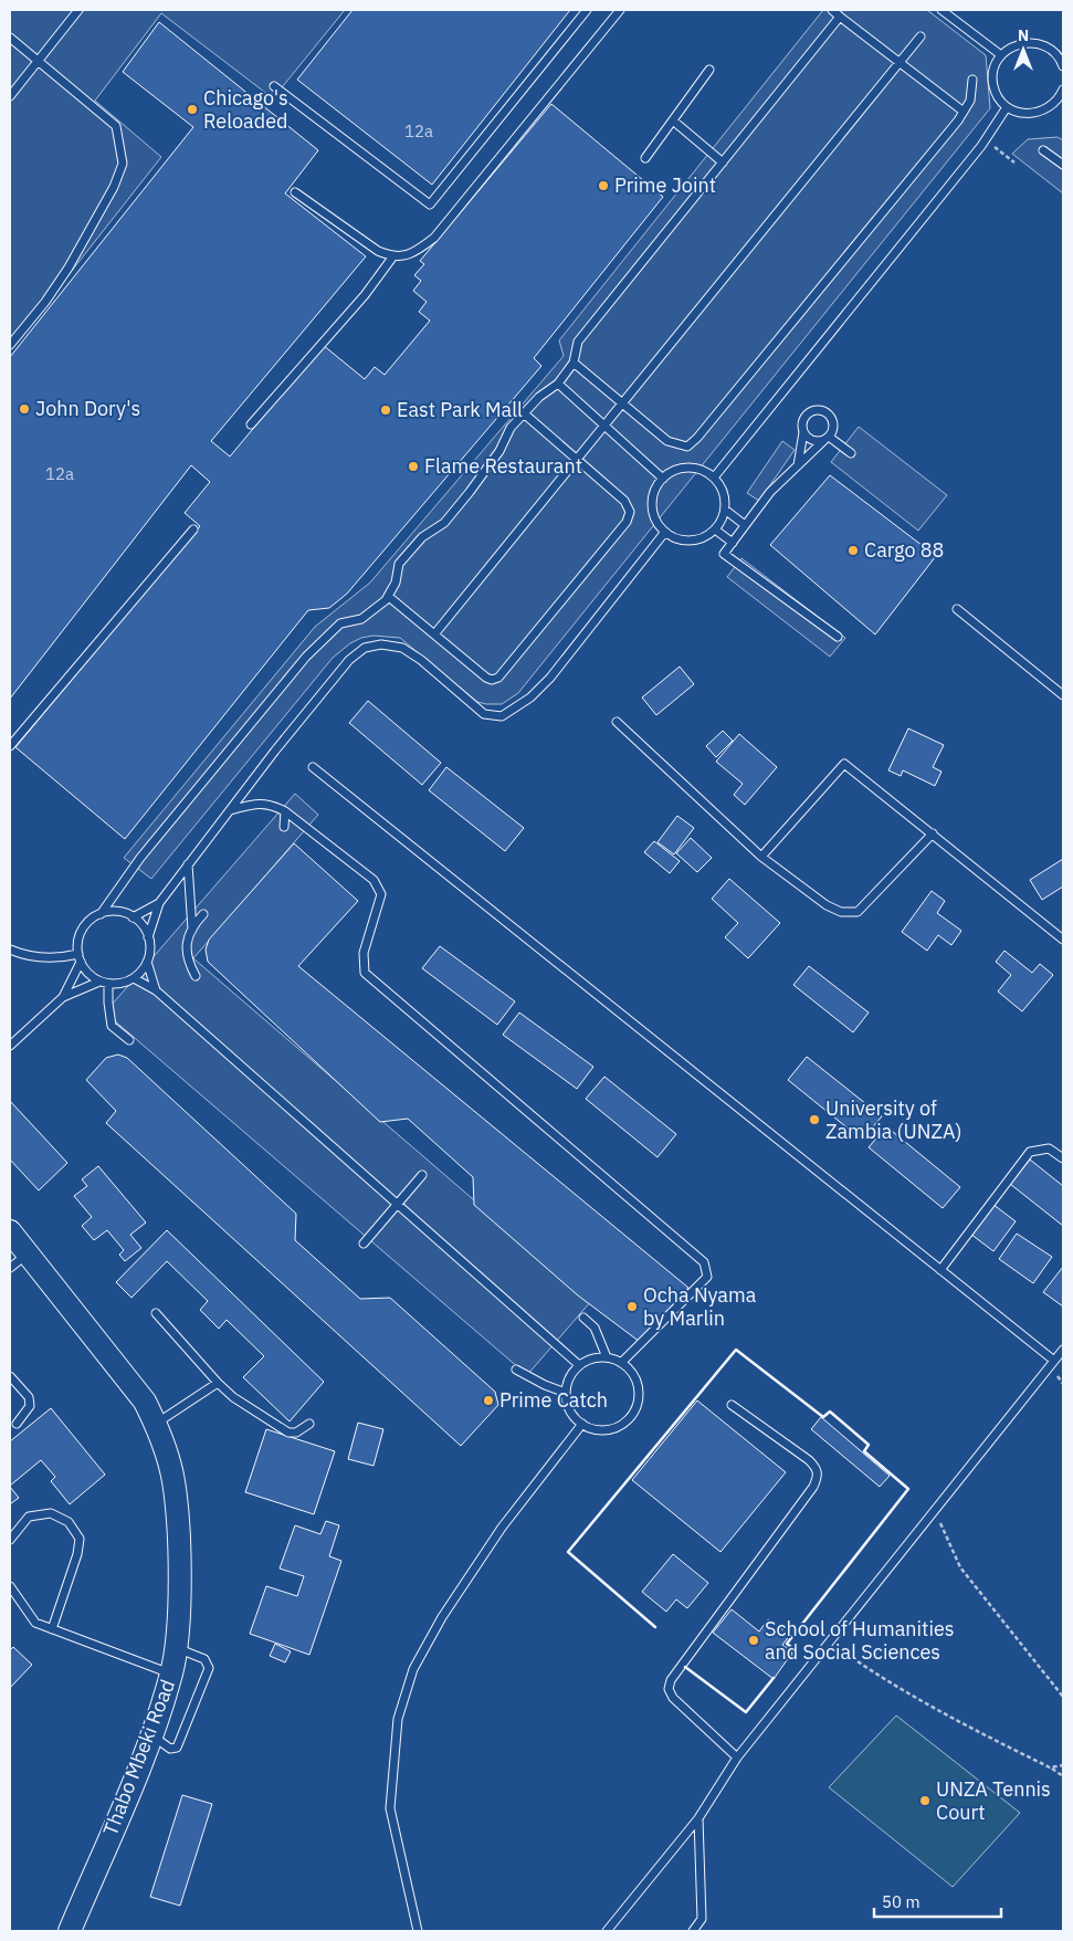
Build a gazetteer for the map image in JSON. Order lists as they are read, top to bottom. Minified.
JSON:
{"streets":{"main road":["Thabo Mbeki Road"]},"places":["Chicago's Reloaded","Prime Joint","John Dory's","East Park Mall","Flame Restaurant","Cargo 88","University of Zambia (UNZA)","Ocha Nyama by Marlin","Prime Catch","School of Humanities and Social Sciences","UNZA Tennis Court"],"house_numbers":["12a","12a"],"scale_bar":"50 m","north":"top"}
